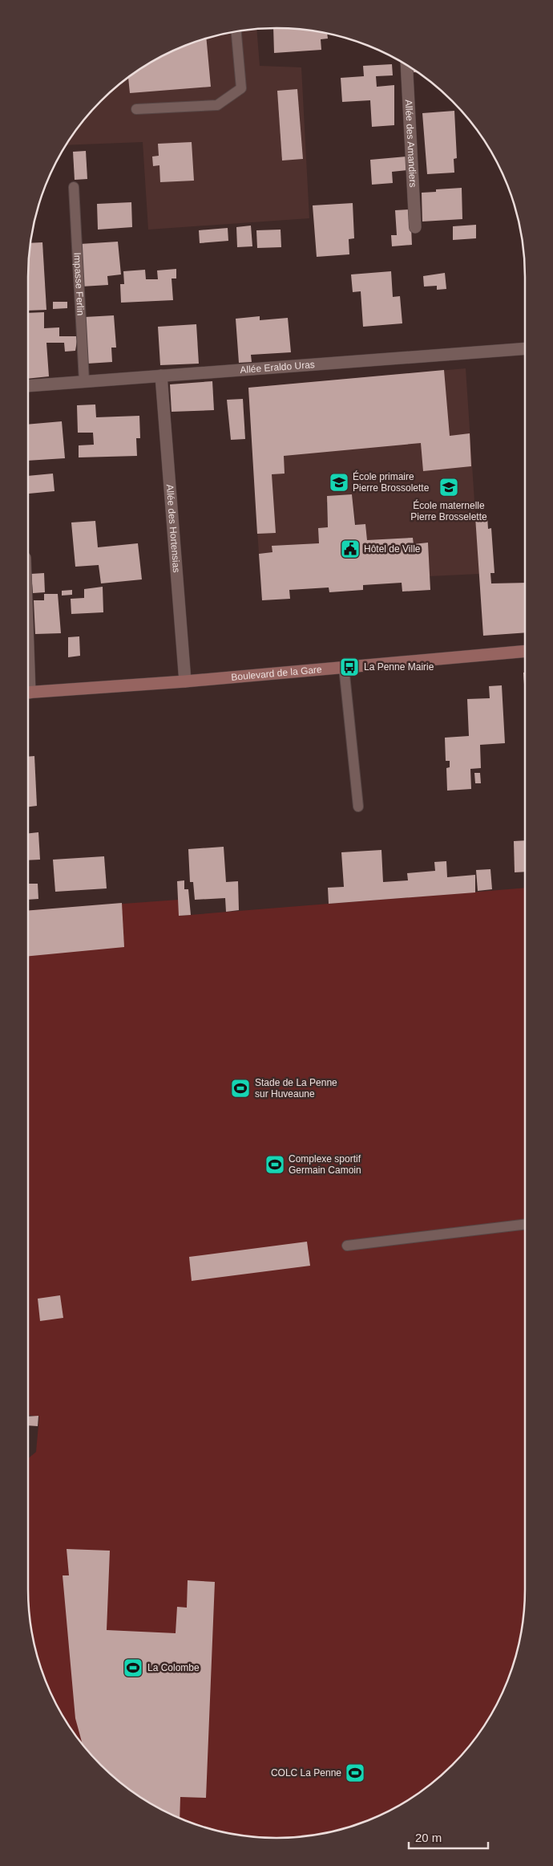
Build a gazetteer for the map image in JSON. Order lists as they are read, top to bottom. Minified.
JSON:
{"streets":{"main road":["Boulevard de la Gare"],"street":["Allée des Amandiers","Allée Eraldo Uras","Allée des Hortensias"],"lane":["Impasse Ferlin"]},"crossings":[["Impasse Ferlin","Allée Eraldo Uras"],["Allée Eraldo Uras","Allée des Hortensias"],["Allée des Hortensias","Boulevard de la Gare"]],"places":{"school or university":["École primaire Pierre Brossolette","École maternelle Pierre Brosselette"],"public building":["Hôtel de Ville"],"bus stop":["La Penne Mairie"],"sports":["Stade de La Penne sur Huveaune","Complexe sportif Germain Camoin","La Colombe","COLC La Penne"]},"scale_bar":"20 m"}
